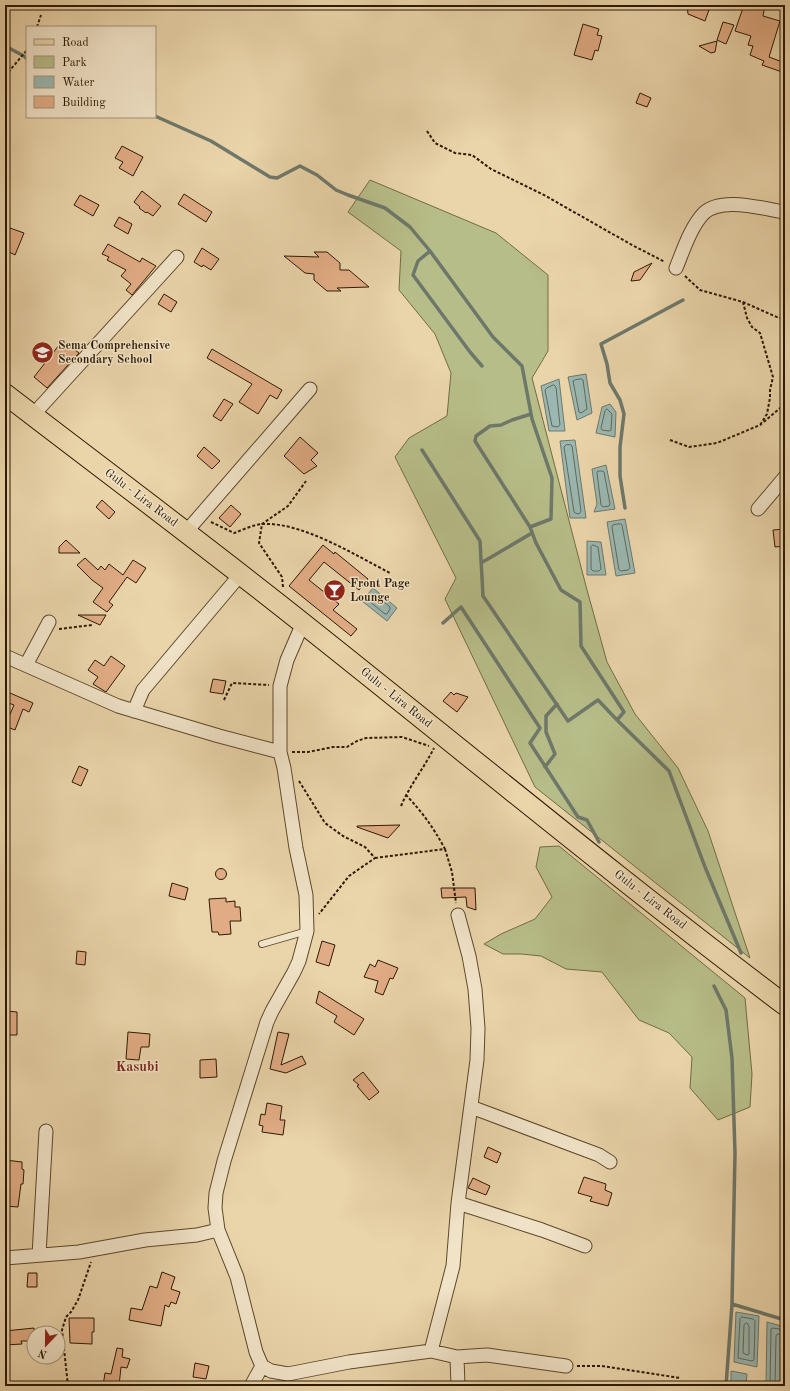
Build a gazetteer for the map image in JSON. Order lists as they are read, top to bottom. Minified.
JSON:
{"streets":{"main road":["Gulu - Lira Road"]},"districts":["Kasubi"],"places":{"school or university":["Sema Comprehensive Secondary School"],"bar":["Front Page Lounge"]},"legend":["Road","Park","Water","Building"],"north":"bottom"}
